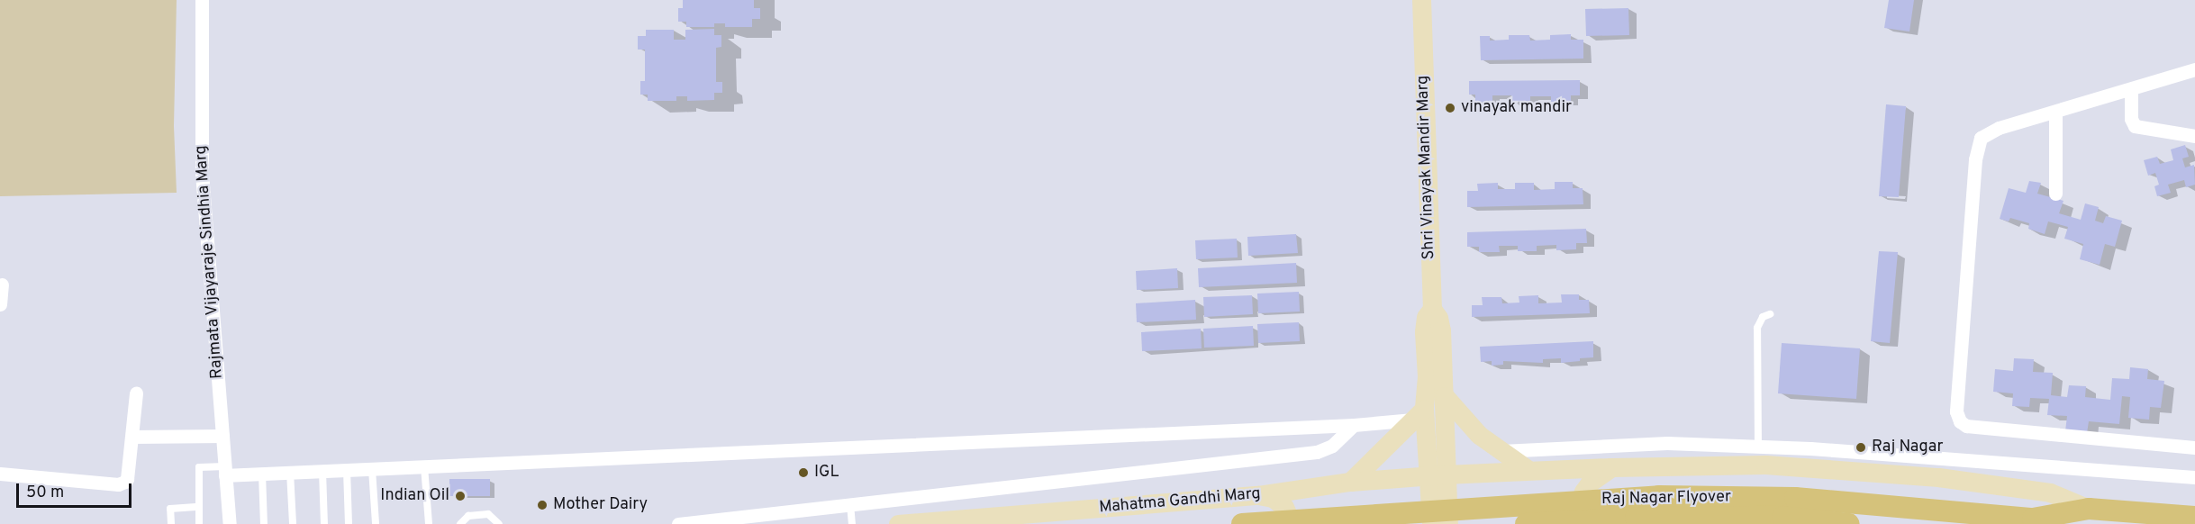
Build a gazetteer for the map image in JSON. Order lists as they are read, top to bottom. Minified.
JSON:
{"streets":{"main road":["Raj Nagar Flyover"],"street":["Shri Vinayak Mandir Marg","Rajmata Vijayaraje Sindhia Marg","Mahatma Gandhi Marg"]},"crossings":[["Raj Nagar Flyover","Mahatma Gandhi Marg"]],"places":["vinayak mandir","Raj Nagar","IGL","Indian Oil","Mother Dairy"],"scale_bar":"50 m"}
